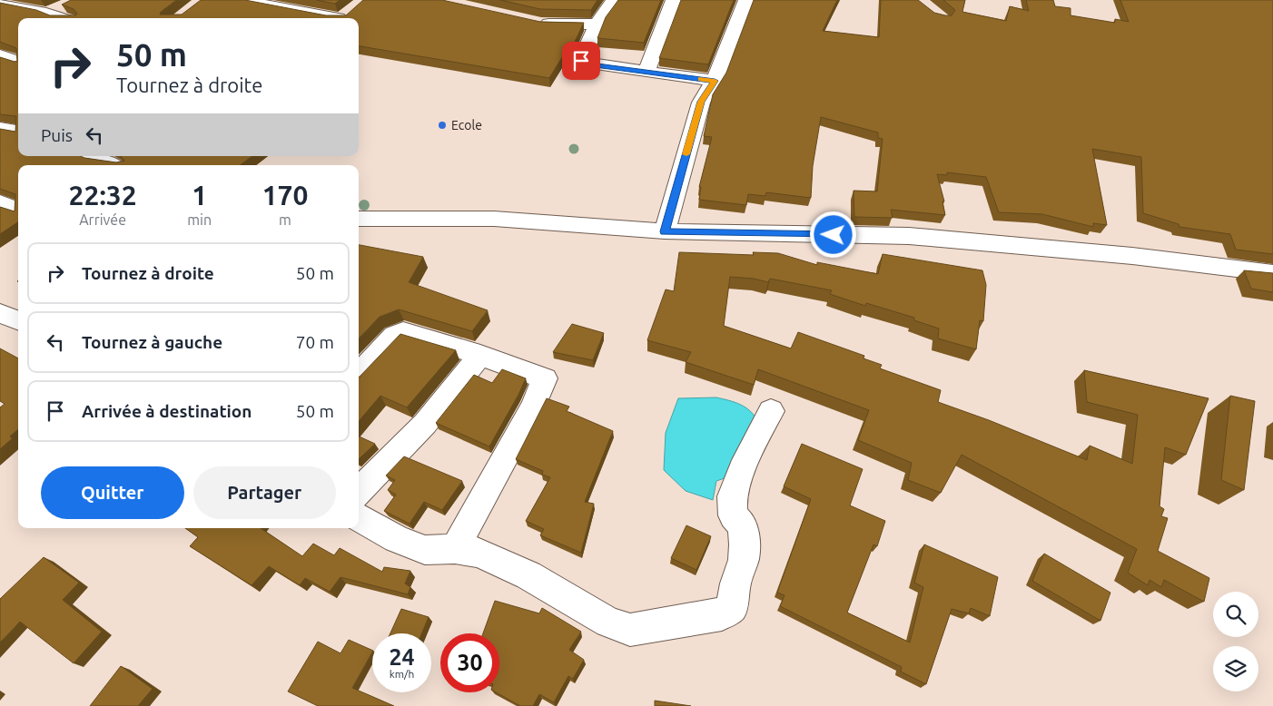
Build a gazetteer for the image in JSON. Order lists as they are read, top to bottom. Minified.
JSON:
{"places":["Ecole"],"page":{"turn":["50 m","Tournez à droite"],"then":"Puis","eta":["22:32","Arrivée","1","min","170","m"],"list":[{"name":"Tournez à droite","value":"50 m"},{"name":"Tournez à gauche","value":"70 m"},{"name":"Arrivée à destination","value":"50 m"}],"buttons":["Quitter","Partager"],"speed":"24 km/h","limit":"30"}}
